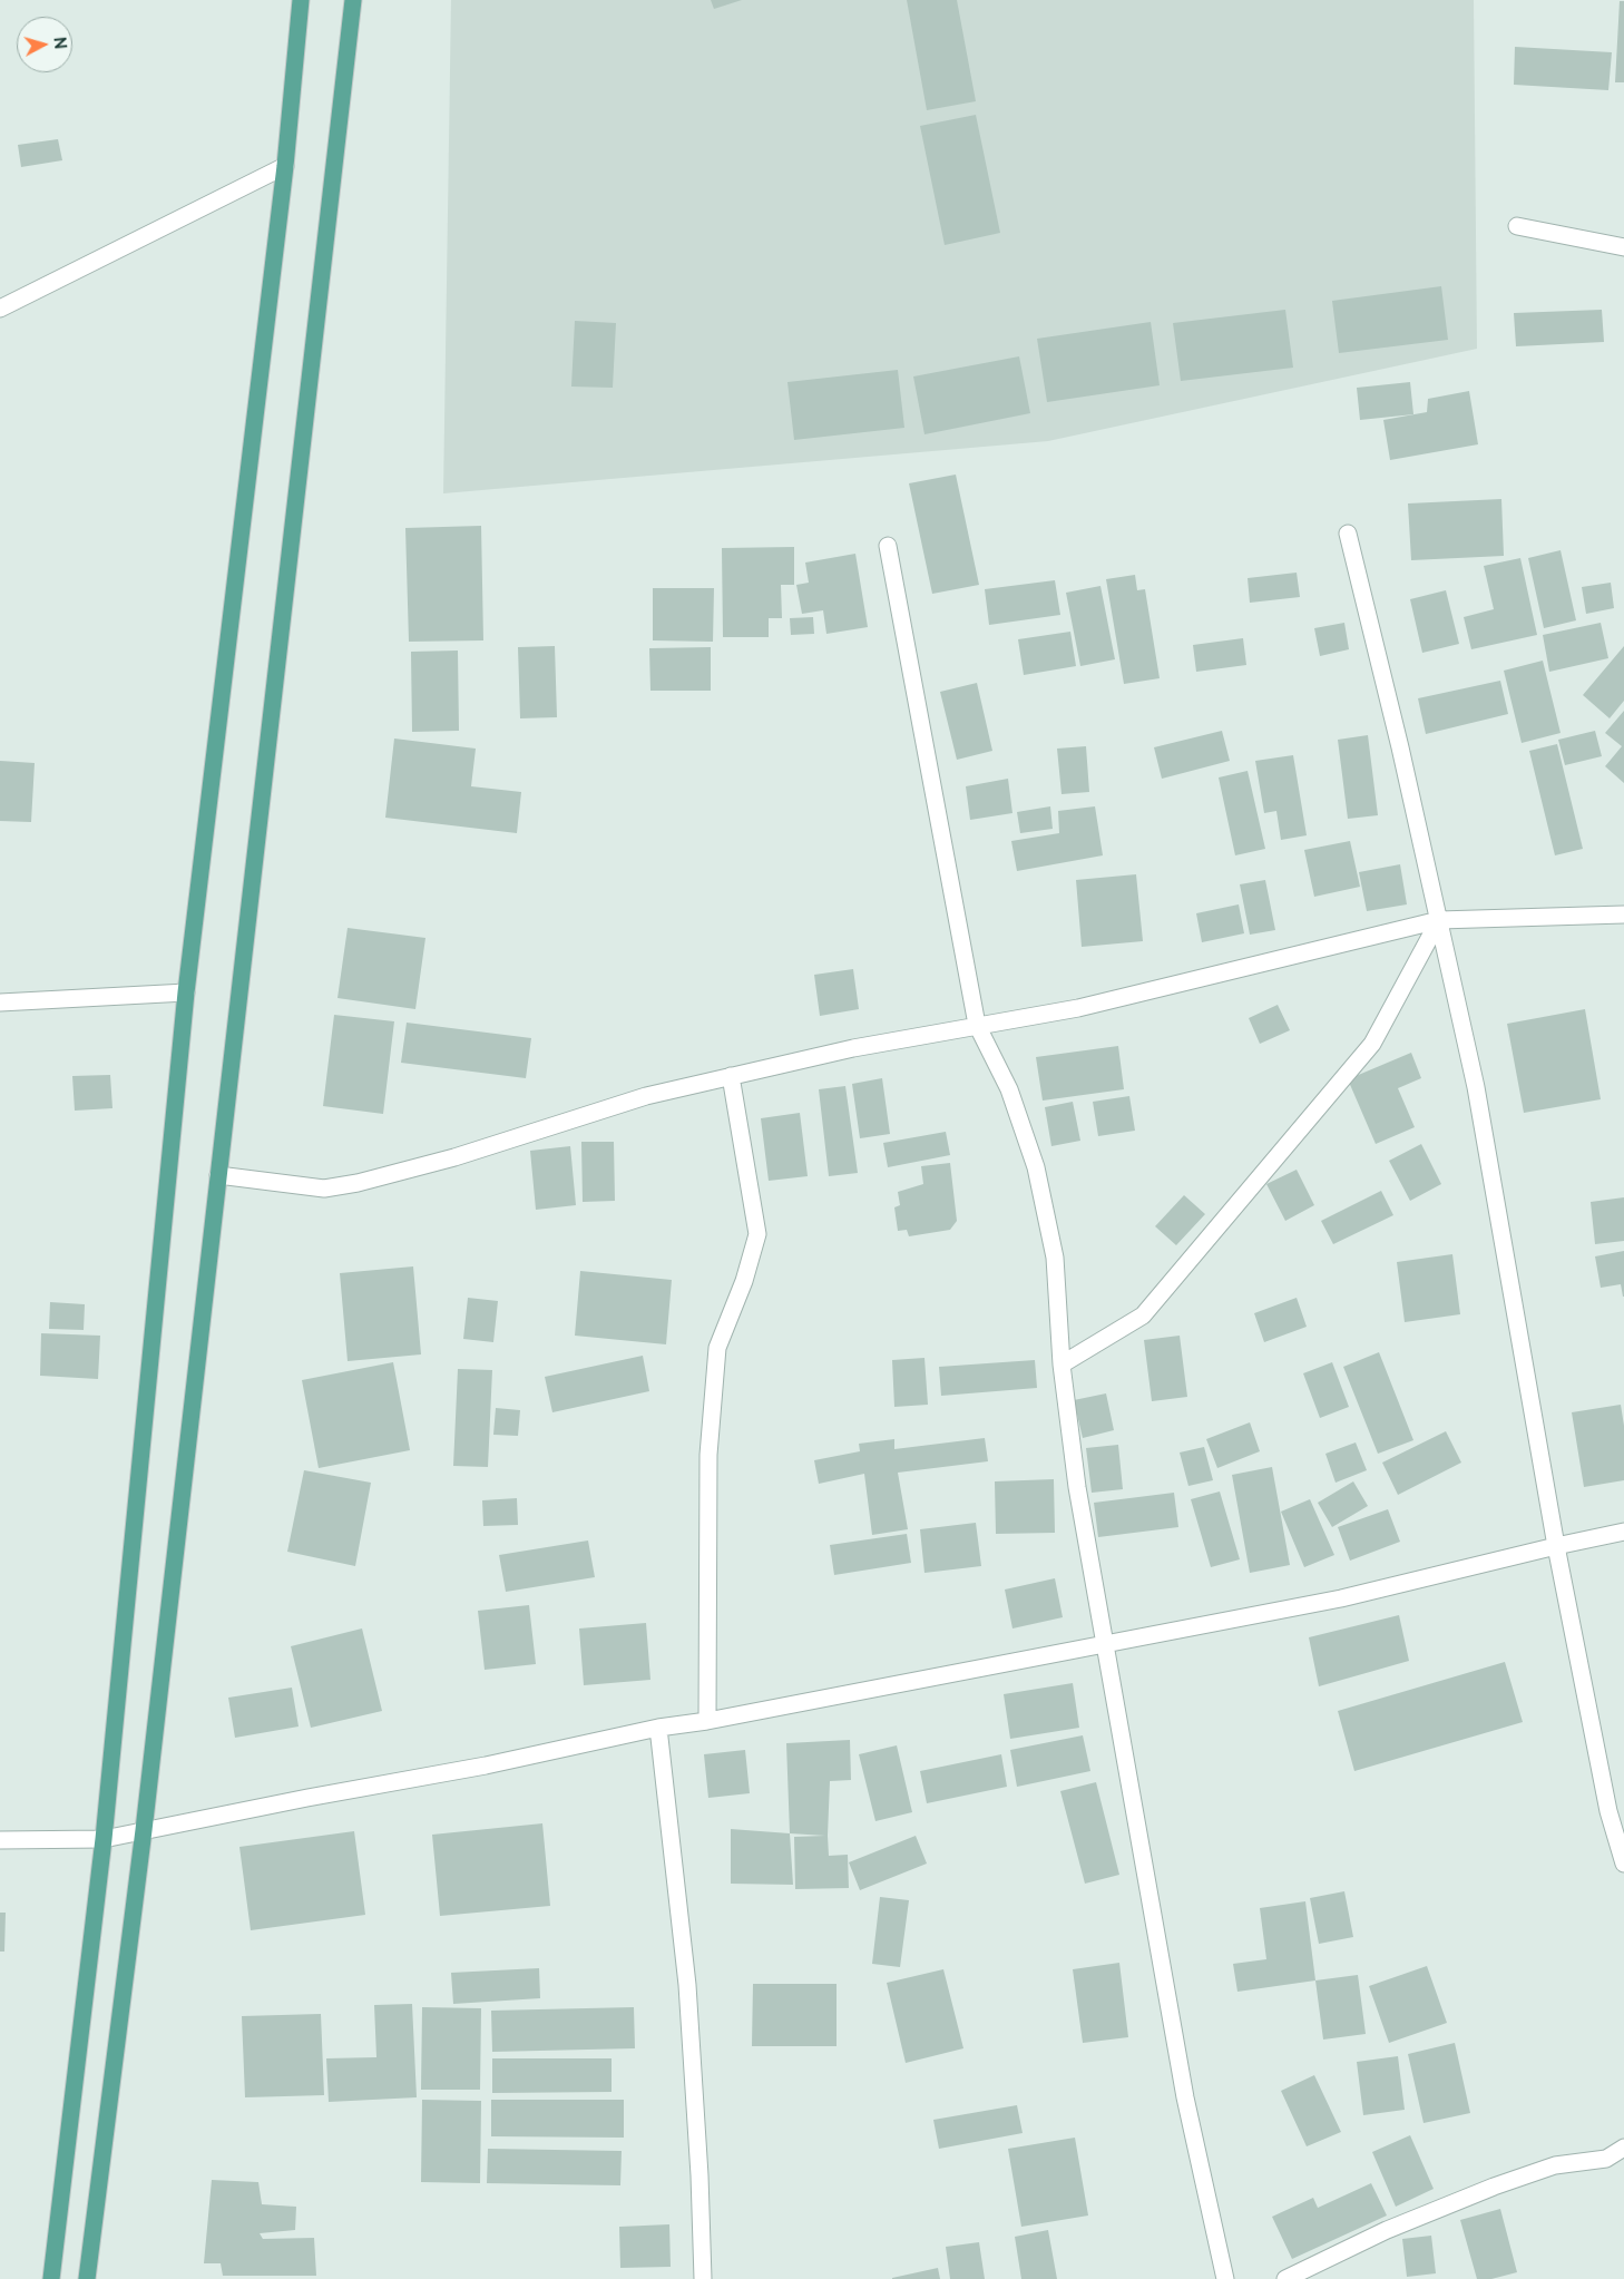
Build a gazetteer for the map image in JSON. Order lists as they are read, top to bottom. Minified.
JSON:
{"north":"right"}
